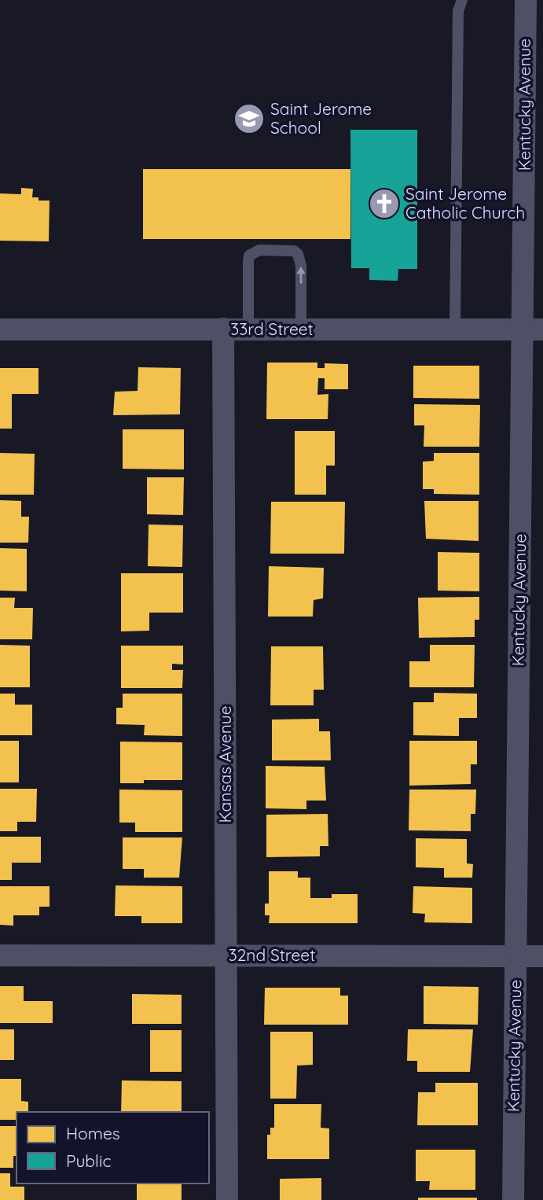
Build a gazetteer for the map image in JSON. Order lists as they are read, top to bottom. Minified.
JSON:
{"streets":{"street":["Kentucky Avenue","33rd Street","Kansas Avenue","32nd Street"]},"crossings":[["Kentucky Avenue","33rd Street"],["Kentucky Avenue","32nd Street"],["33rd Street","Kansas Avenue"],["Kansas Avenue","32nd Street"]],"places":{"school or university":["Saint Jerome School"],"church":["Saint Jerome Catholic Church"]},"legend":["Homes","Public"]}
